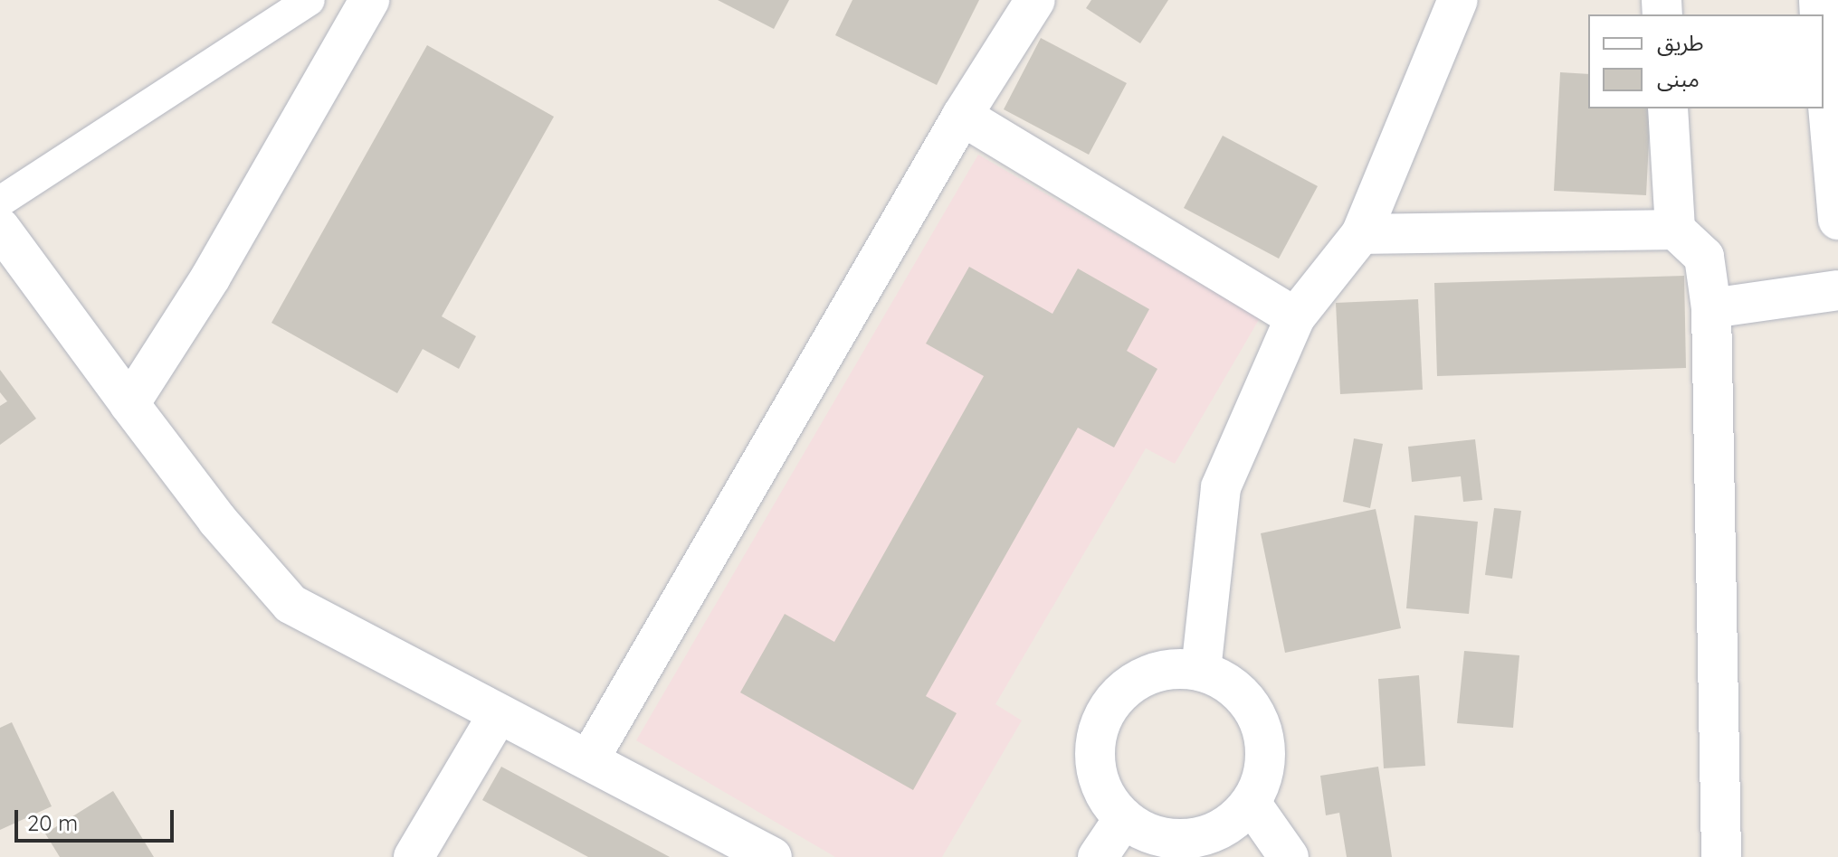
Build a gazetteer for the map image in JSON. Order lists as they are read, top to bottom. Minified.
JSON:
{"legend":["طريق","مبنى"],"scale_bar":"20 m"}
